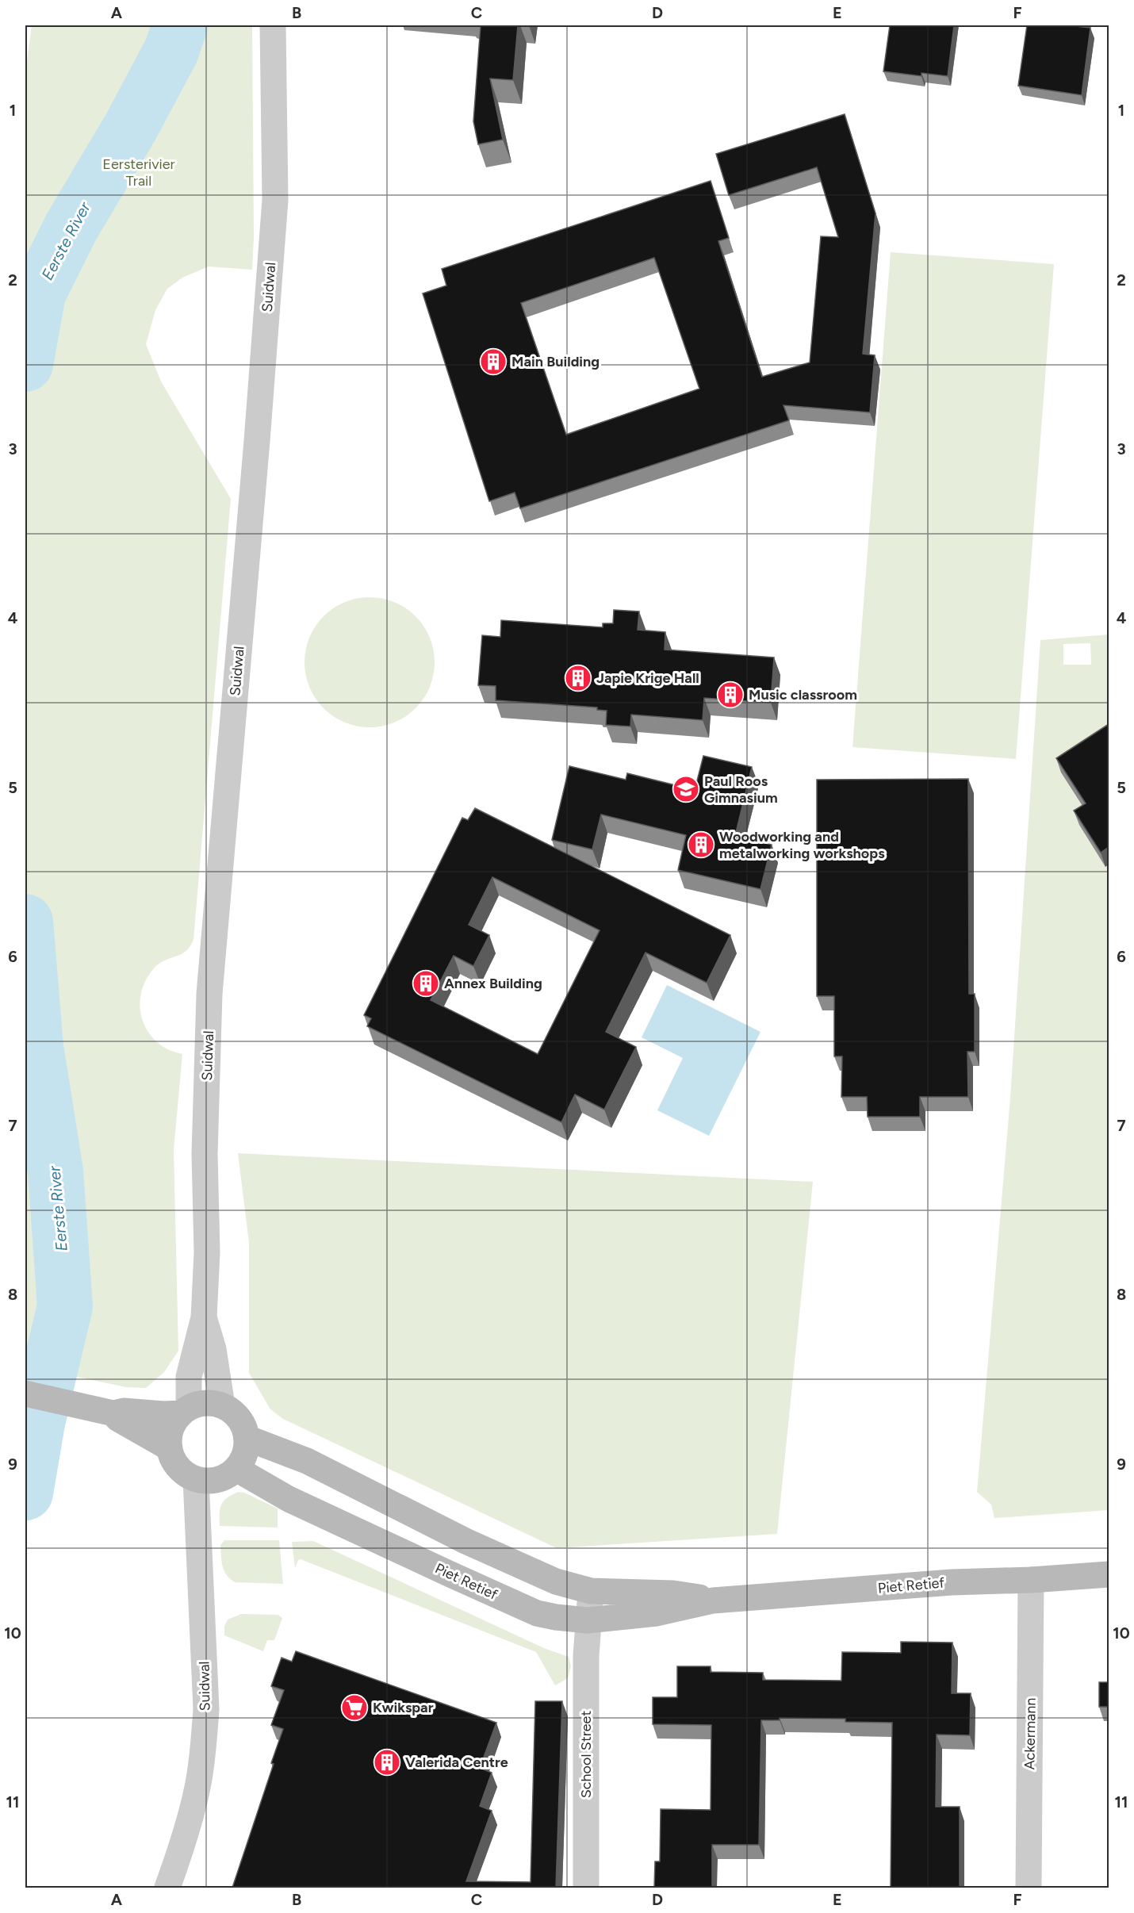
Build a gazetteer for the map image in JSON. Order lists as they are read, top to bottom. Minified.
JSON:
{"streets":{"street":["Suidwal","Piet Retief","Ackermann","School Street"]},"crossings":[["Suidwal","Piet Retief"],["Piet Retief","Ackermann"],["Piet Retief","School Street"]],"water":["Eerste River"],"parks":["Eersterivier Trail"],"places":{"building":["Main Building","Japie Krige Hall","Music classroom","Woodworking and metalworking workshops","Annex Building","Valerida Centre"],"school or university":["Paul Roos Gimnasium"],"supermarket":["Kwikspar"]},"grid":{"columns":["A","B","C","D","E","F"],"rows":["1","2","3","4","5","6","7","8","9","10","11"]}}
